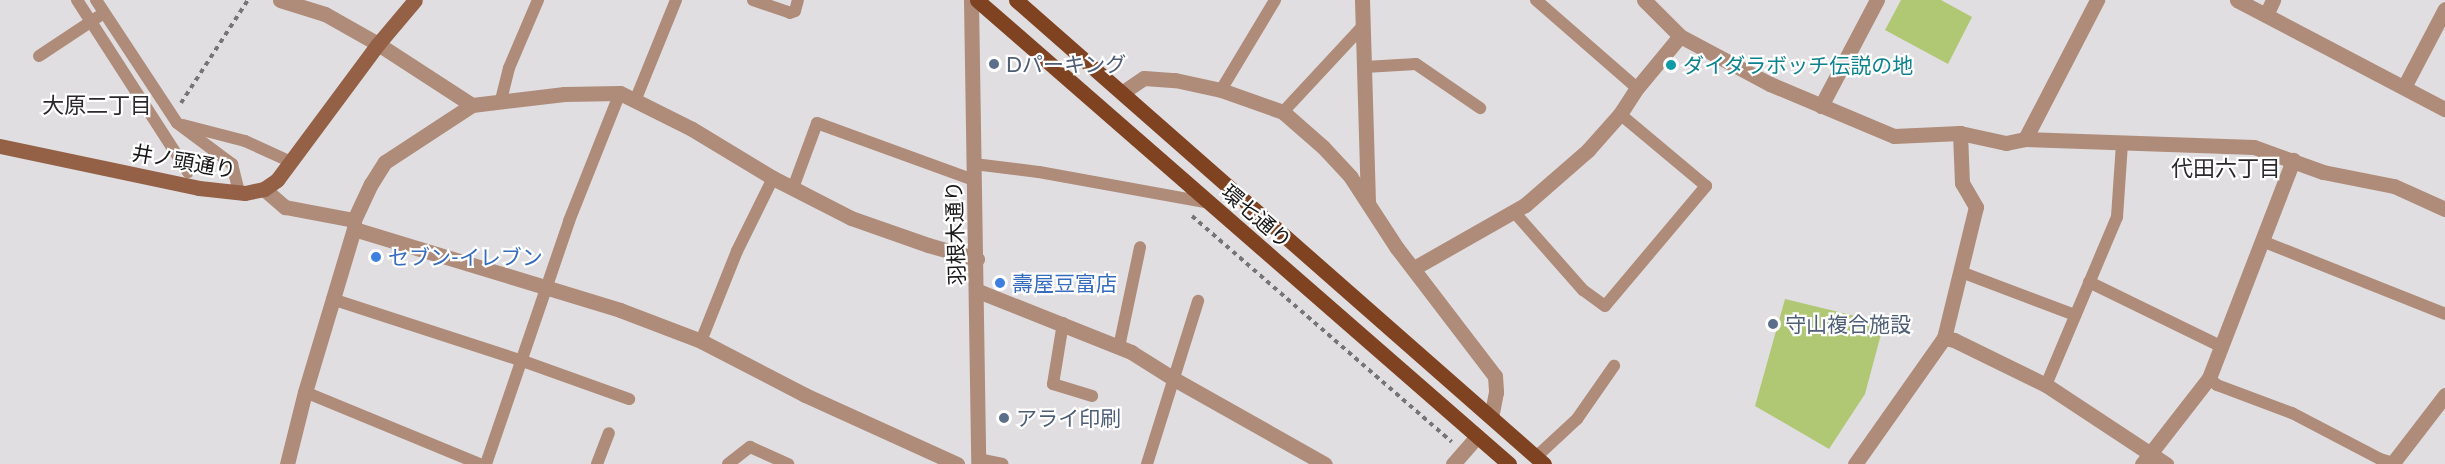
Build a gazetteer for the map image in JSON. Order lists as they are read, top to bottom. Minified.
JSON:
{"streets":{"main road":["井ノ頭通り","環七通り"],"street":["羽根木通り"]},"districts":["大原二丁目","代田六丁目"],"places":["Dパーキング","ダイダラボッチ伝説の地","セブン-イレブン","壽屋豆富店","守山複合施設","アライ印刷"]}
